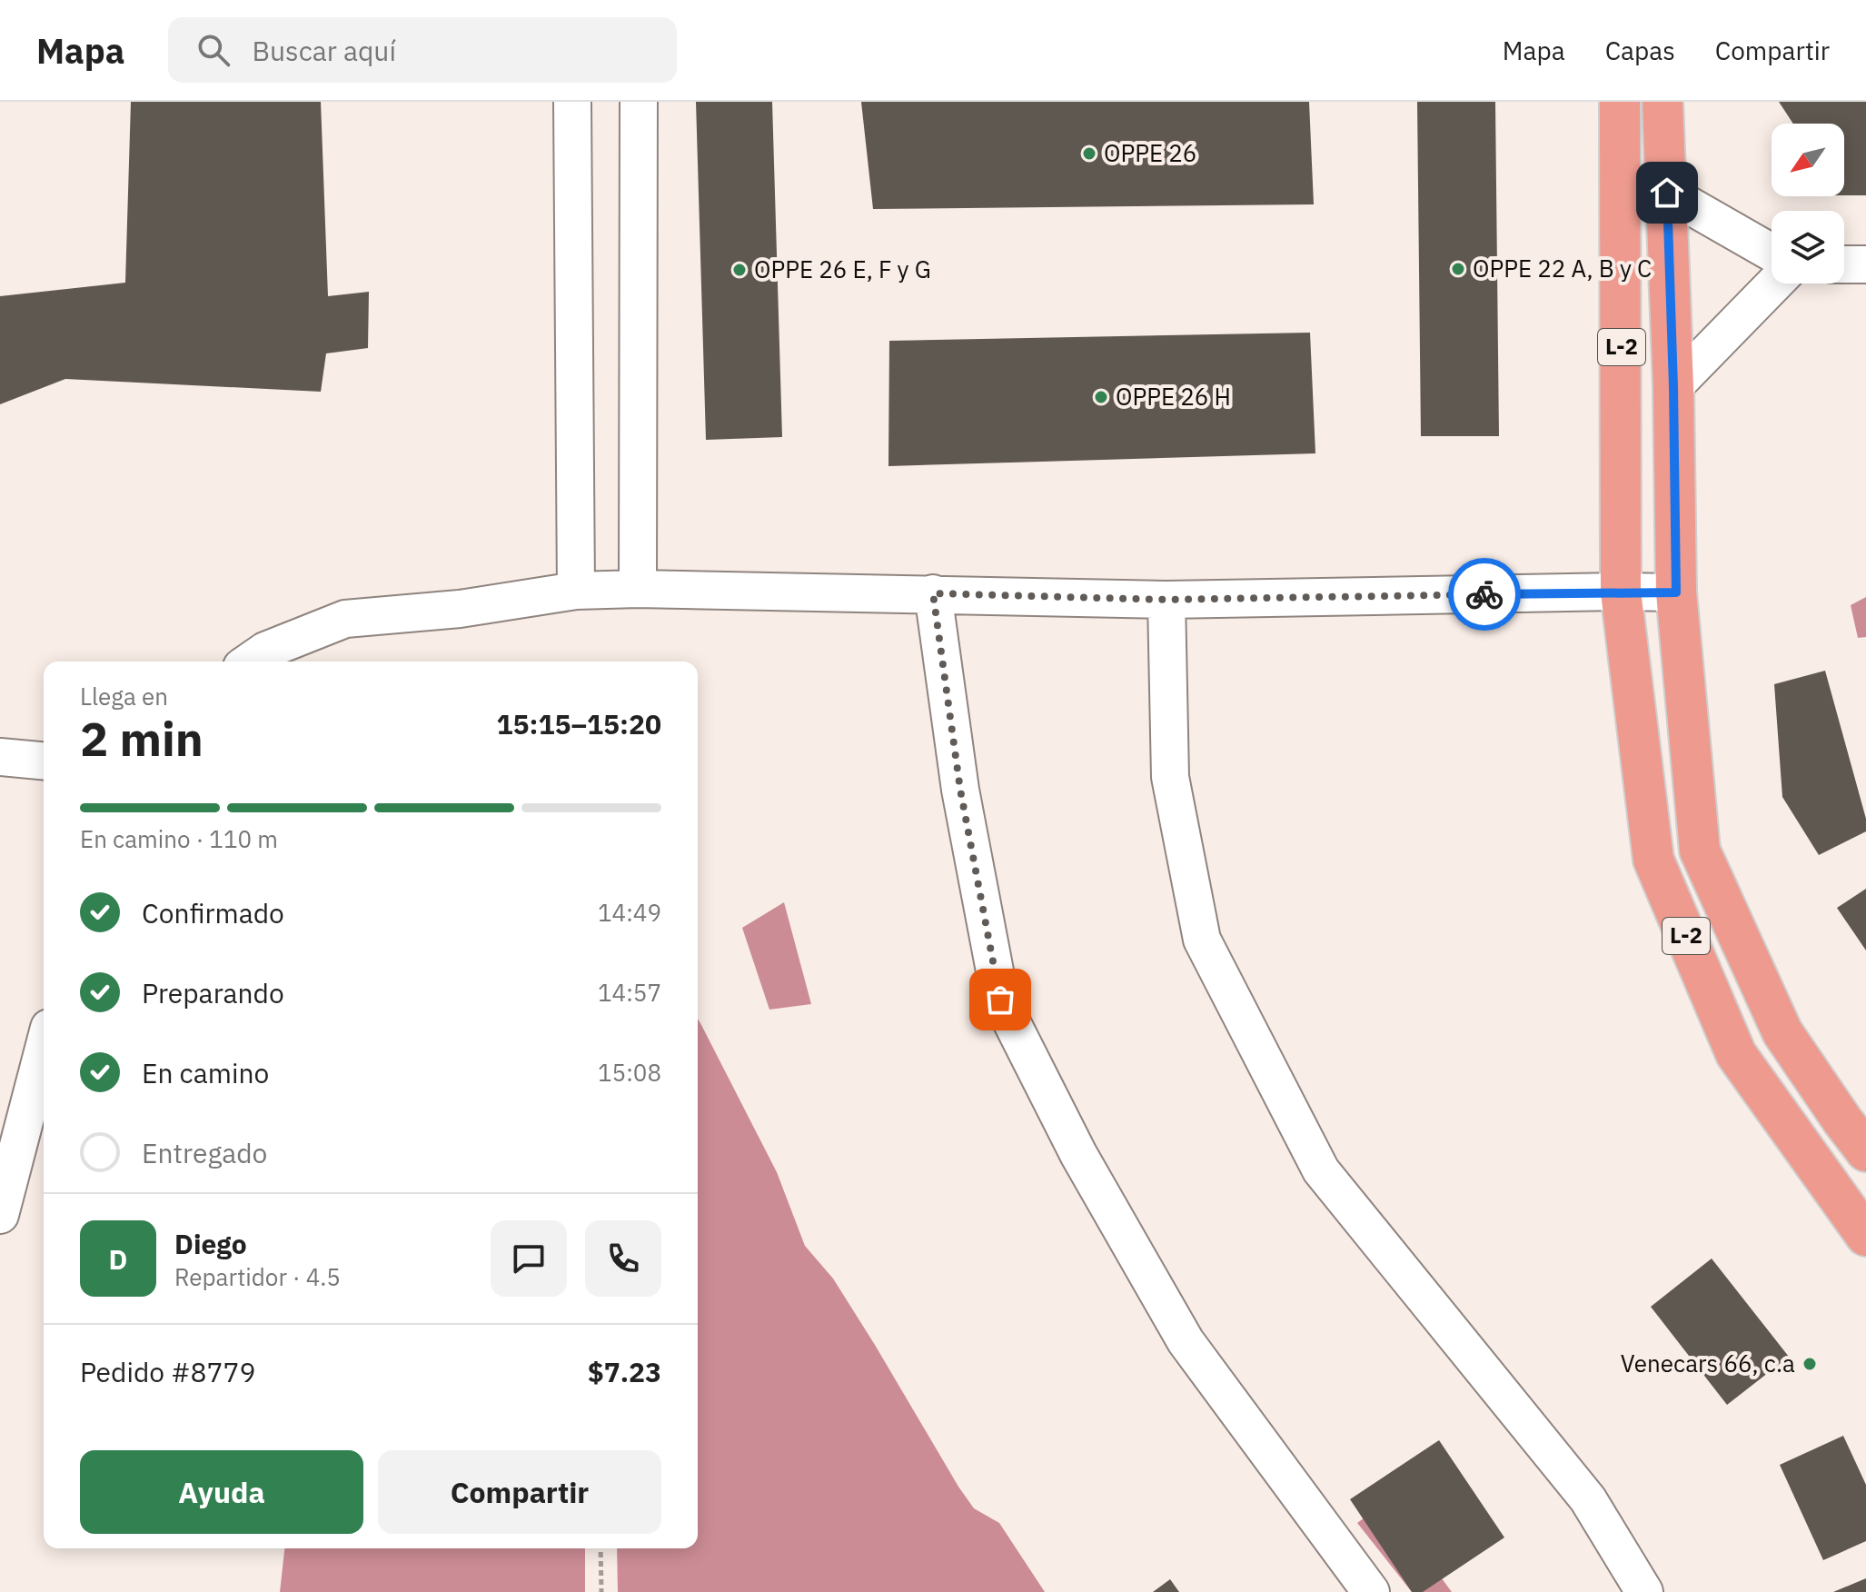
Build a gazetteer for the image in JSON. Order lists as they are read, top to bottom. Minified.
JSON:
{"streets":{"main road":["L-2"]},"places":["OPPE 26","OPPE 22 A, B y C","OPPE 26 E, F y G","OPPE 26 H","Venecars 66, c.a"],"north":"bottom left","page":{"header":"Mapa","search":"Buscar aquí","nav":["Mapa","Capas","Compartir"],"heading":["2 min","Llega en","15:15–15:20"],"panel":["Diego","Repartidor · 4.5","Pedido #8779","$7.23"],"bar":"En camino · 110 m","list":[["Confirmado","14:49"],["Preparando","14:57"],["En camino","15:08"],"Entregado"],"round":"D","buttons":["Ayuda","Compartir"]}}
